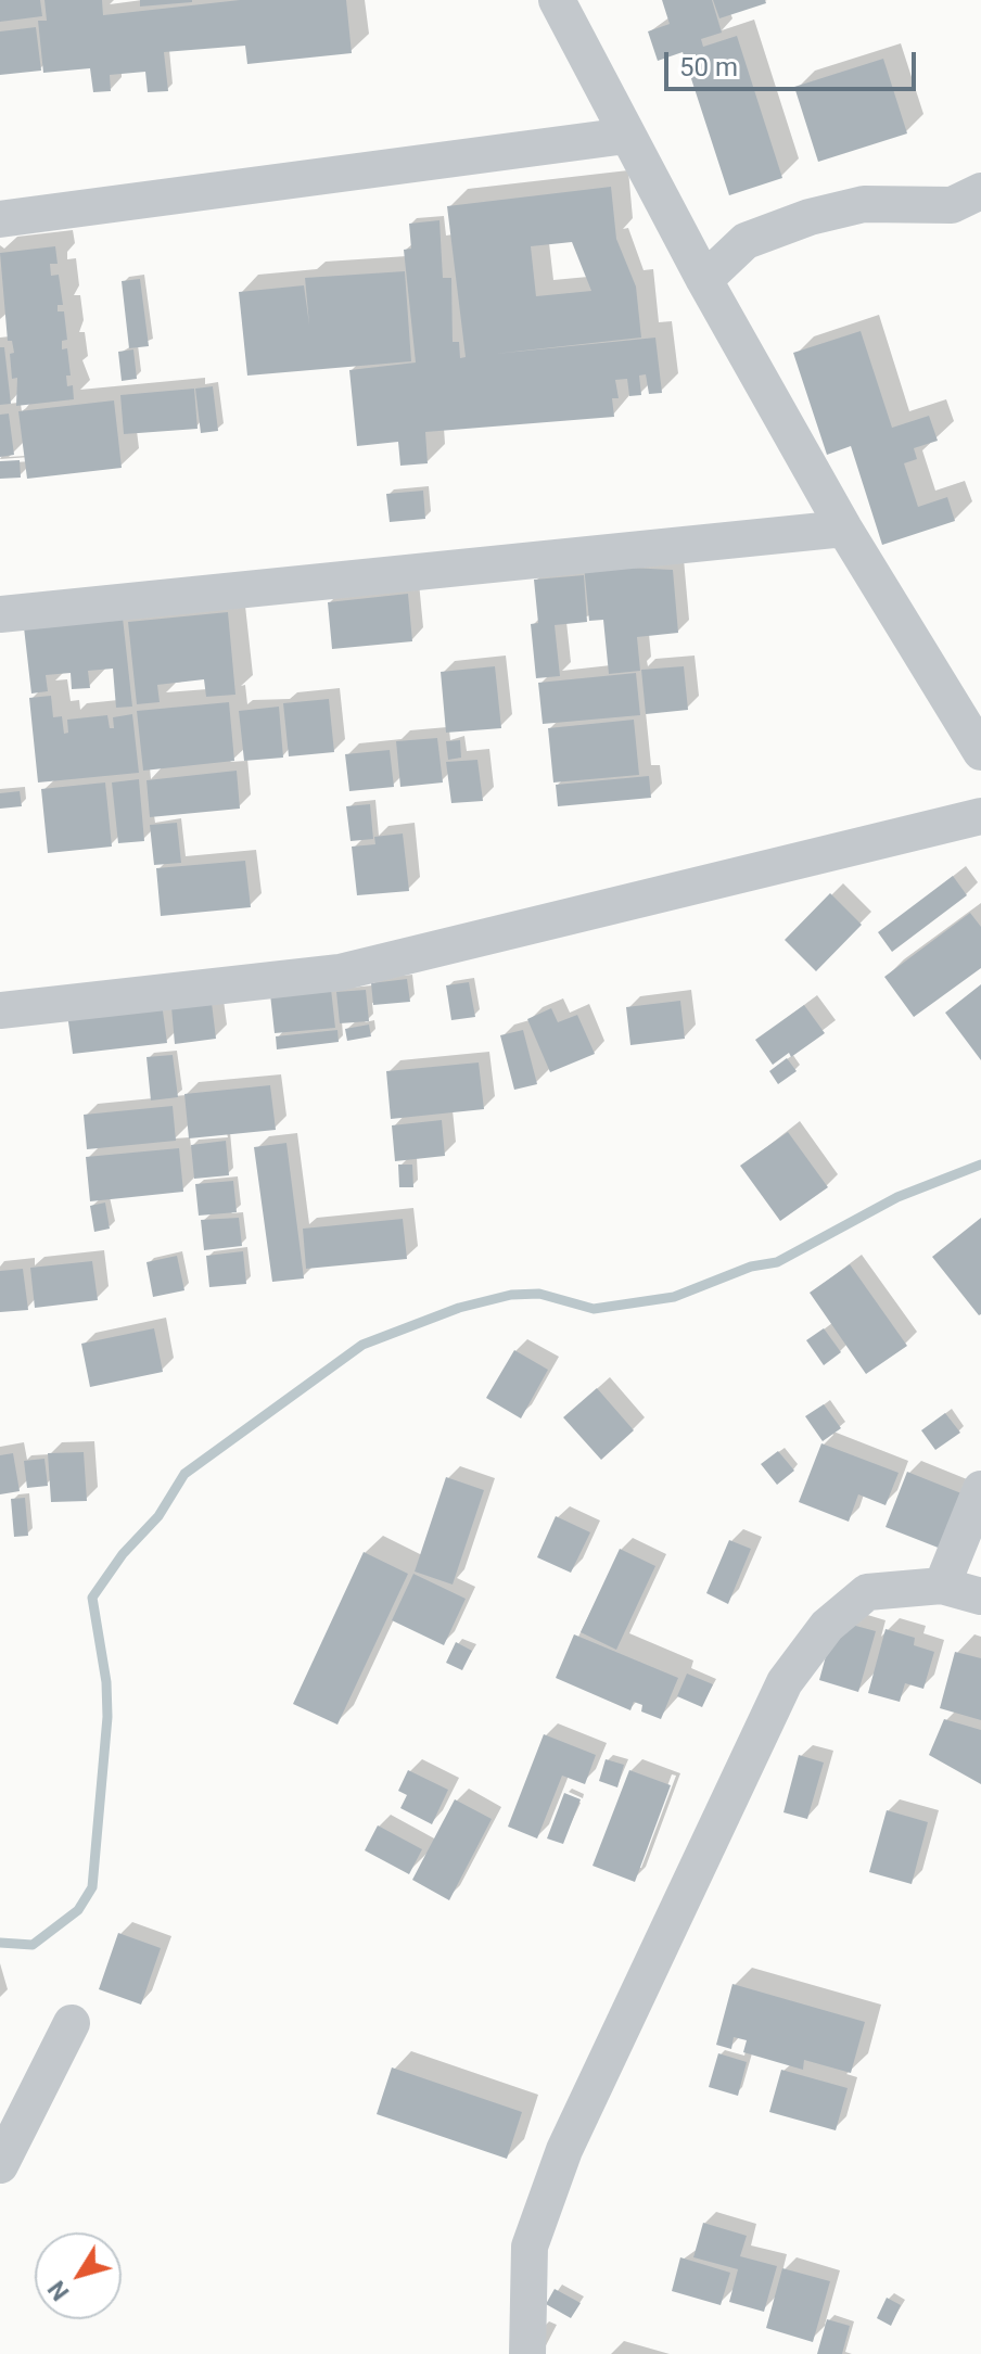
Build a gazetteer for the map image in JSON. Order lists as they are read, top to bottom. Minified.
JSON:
{"scale_bar":"50 m","north":"bottom left"}
